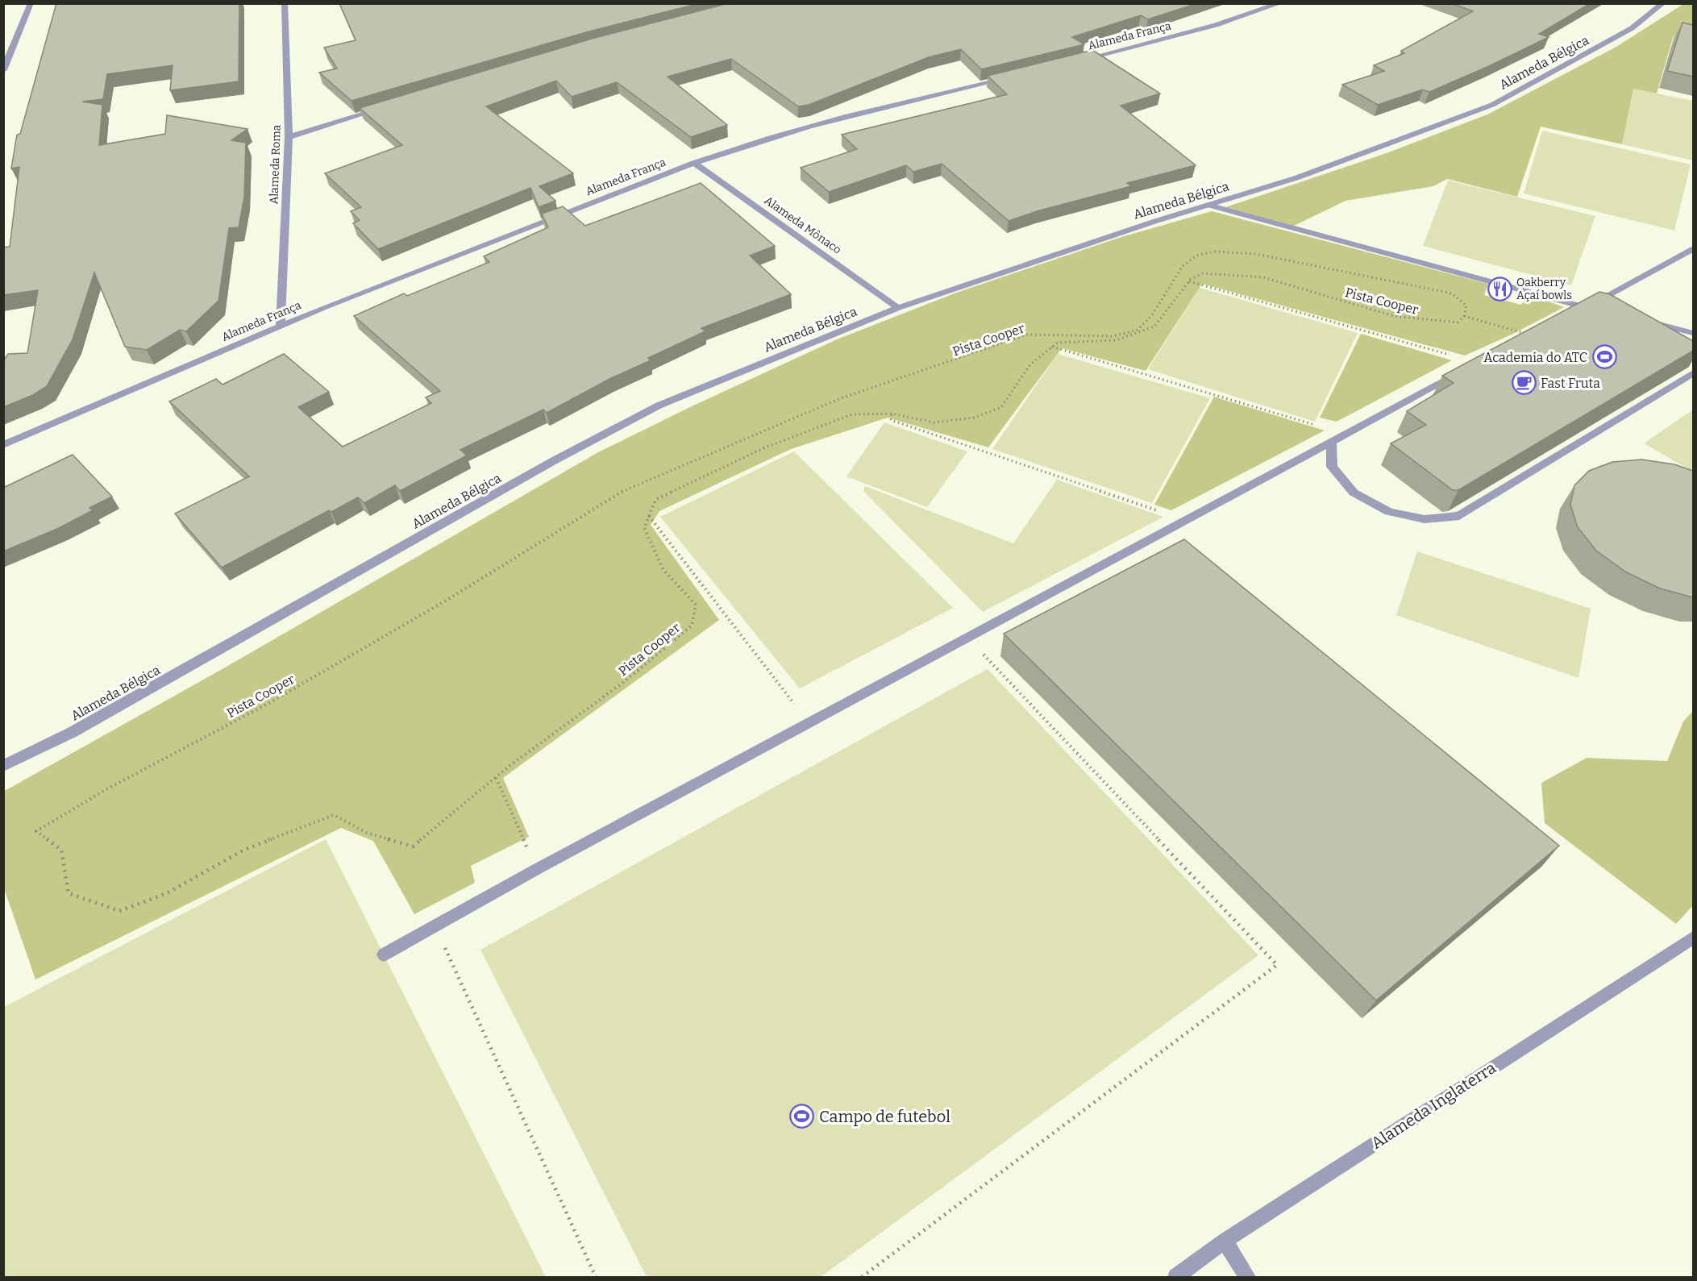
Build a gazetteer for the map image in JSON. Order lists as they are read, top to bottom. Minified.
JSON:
{"streets":{"street":["Alameda França","Alameda Bélgica","Alameda Roma","Alameda Mônaco","Alameda Inglaterra"],"path":["Pista Cooper"]},"crossings":[["Alameda França","Alameda Roma"],["Alameda França","Alameda Mônaco"],["Alameda Bélgica","Alameda Mônaco"]],"places":{"restaurant":["Oakberry Açaí bowls"],"sports":["Academia do ATC","Campo de futebol"],"cafe":["Fast Fruta"]}}
